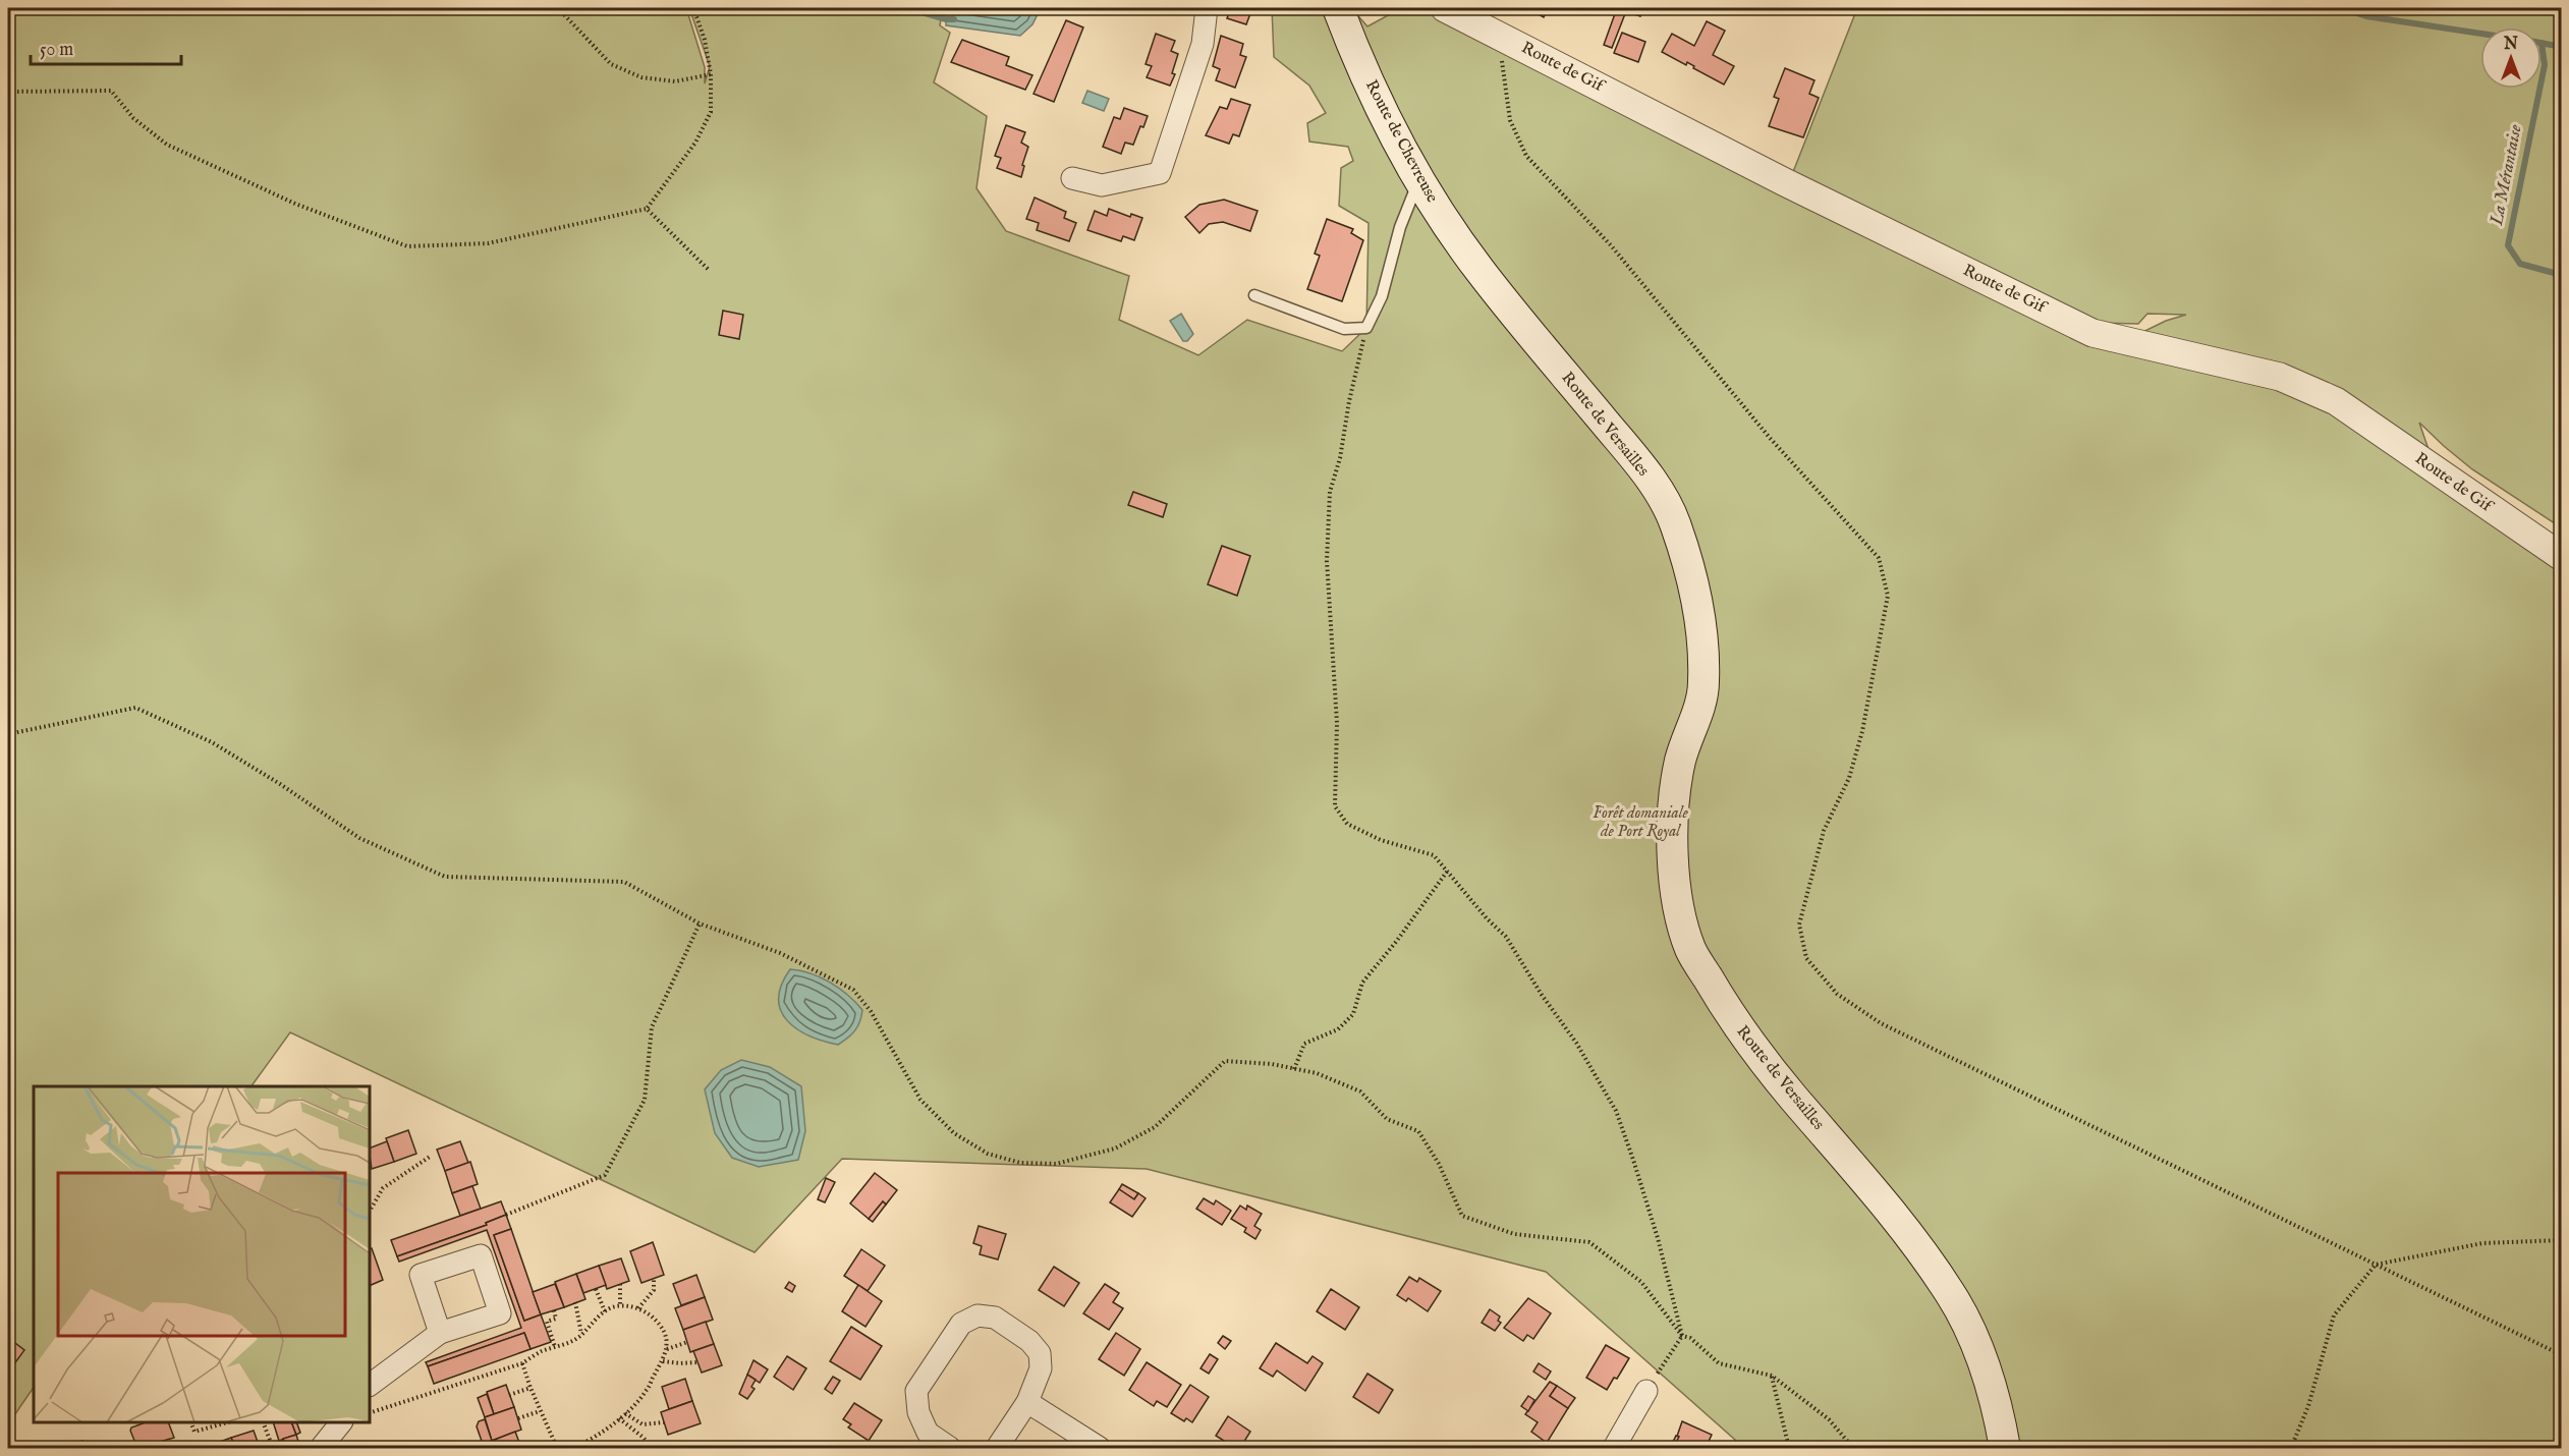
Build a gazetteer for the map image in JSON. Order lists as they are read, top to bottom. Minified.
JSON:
{"streets":{"main road":["Route de Chevreuse","Route de Versailles"],"street":["Route de Gif"]},"crossings":[["Route de Chevreuse","Route de Versailles"]],"water":["La Mérantaise"],"parks":["Forêt domaniale de Port Royal"],"scale_bar":"50 m","north":"top"}
